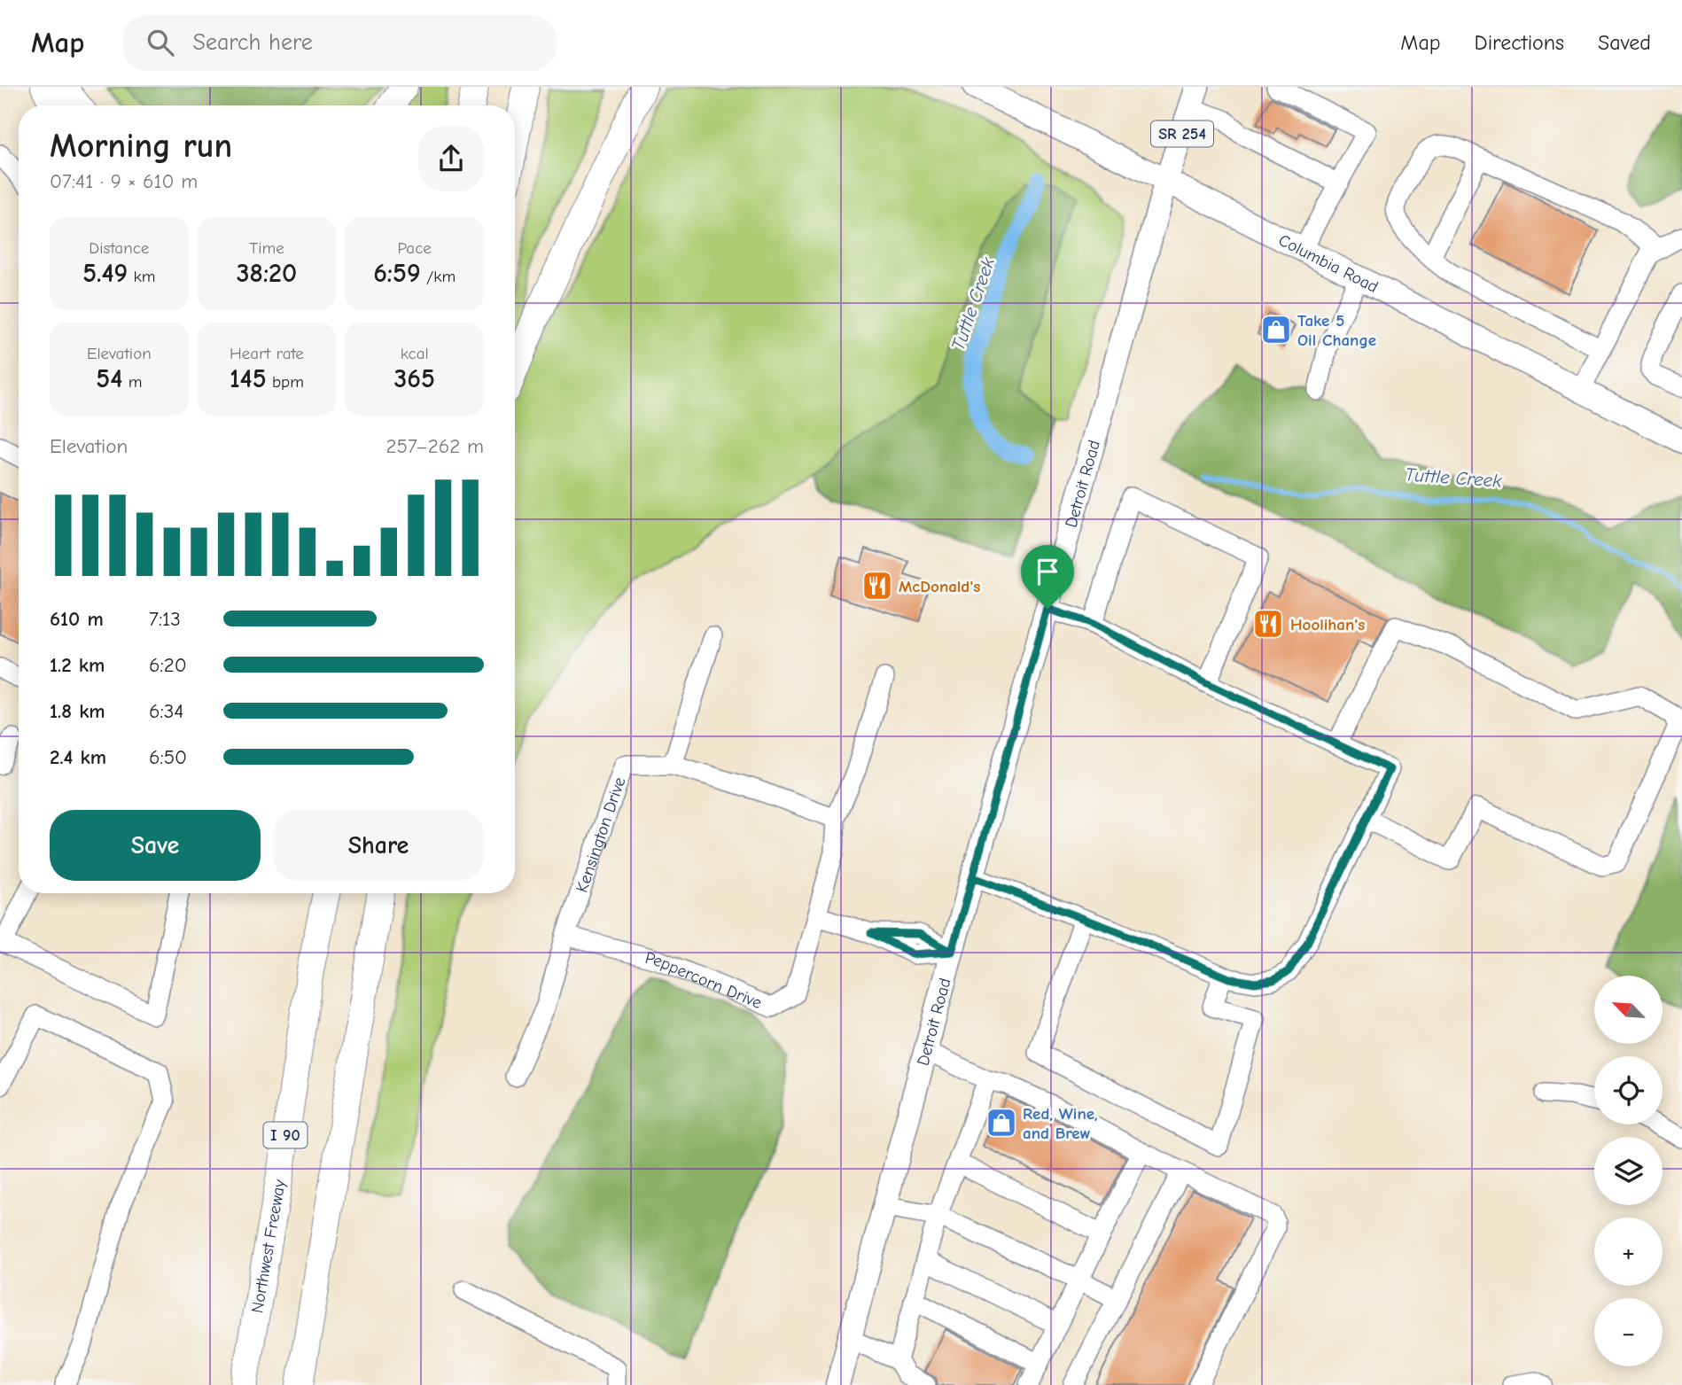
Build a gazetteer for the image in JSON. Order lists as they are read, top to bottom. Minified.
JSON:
{"streets":{"highway":["I 90","Northwest Freeway"],"main road":["SR 254","Columbia Road","Detroit Road"],"street":["Kensington Drive","Peppercorn Drive"]},"crossings":[["Columbia Road","Detroit Road"],["Kensington Drive","Peppercorn Drive"]],"water":["Tuttle Creek"],"places":{"shop":["Take 5 Oil Change","Red, Wine, and Brew"],"restaurant":["McDonald's","Hoolihan's"]},"north":"top left","page":{"header":"Map","search":"Search here","nav":["Map","Directions","Saved"],"heading":["Morning run","07:41 · 9 × 610 m"],"stats":[["Distance","5.49 km"],["Time","38:20"],["Pace","6:59 /km"],["Elevation","54 m"],["Heart rate","145 bpm"],["kcal","365"]],"chart":["Elevation","257–262 m"],"list":[{"name":"610 m","note":"7:13"},{"name":"1.2 km","note":"6:20"},{"name":"1.8 km","note":"6:34"},{"name":"2.4 km","note":"6:50"}],"buttons":["Save","Share"],"map_buttons":["+","−"]}}
